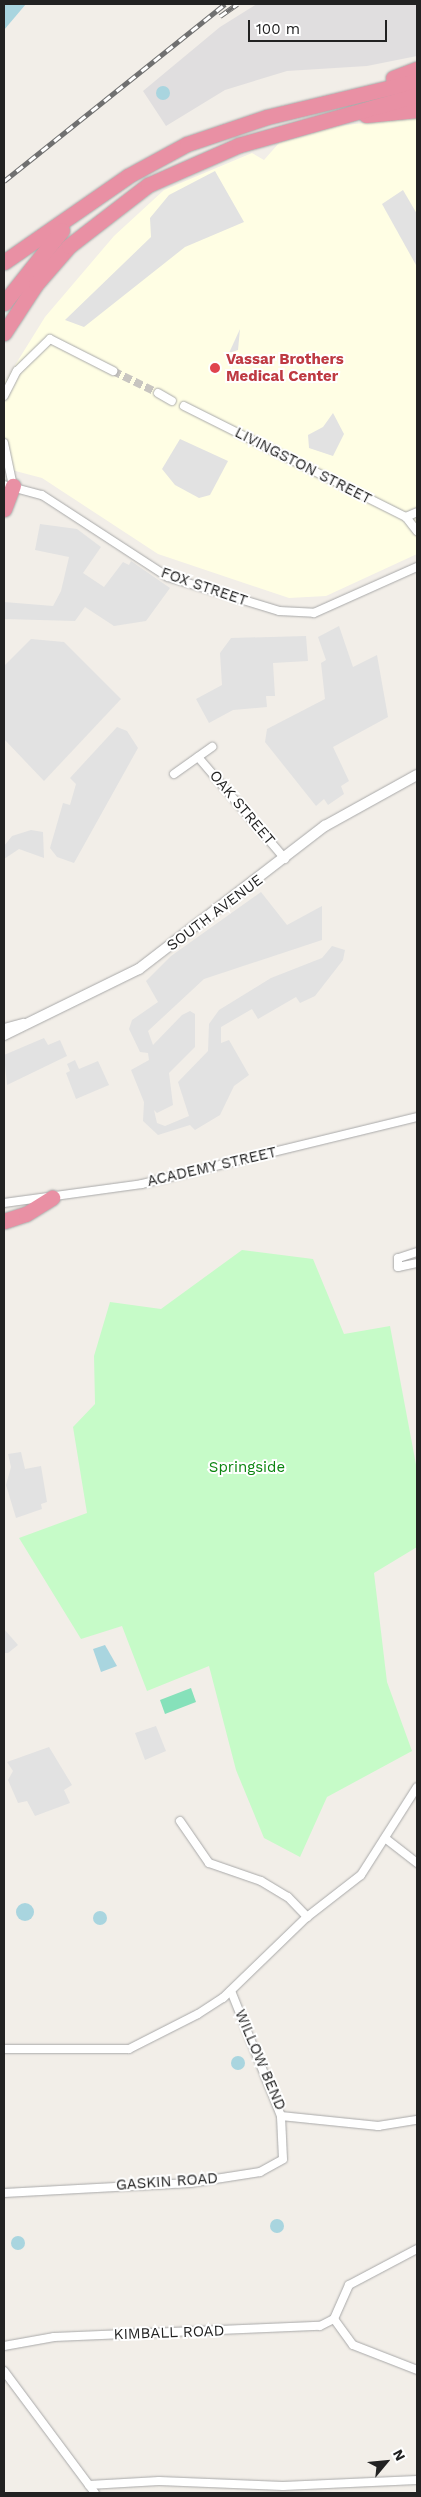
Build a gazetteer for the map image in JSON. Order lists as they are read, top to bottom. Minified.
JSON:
{"streets":{"street":["LIVINGSTON STREET","FOX STREET","OAK STREET","SOUTH AVENUE","ACADEMY STREET","WILLOW BEND","GASKIN ROAD","KIMBALL ROAD"]},"crossings":[["OAK STREET","SOUTH AVENUE"],["WILLOW BEND","GASKIN ROAD"]],"parks":["Springside"],"places":["Vassar Brothers Medical Center"],"scale_bar":"100 m","north":"top right"}
